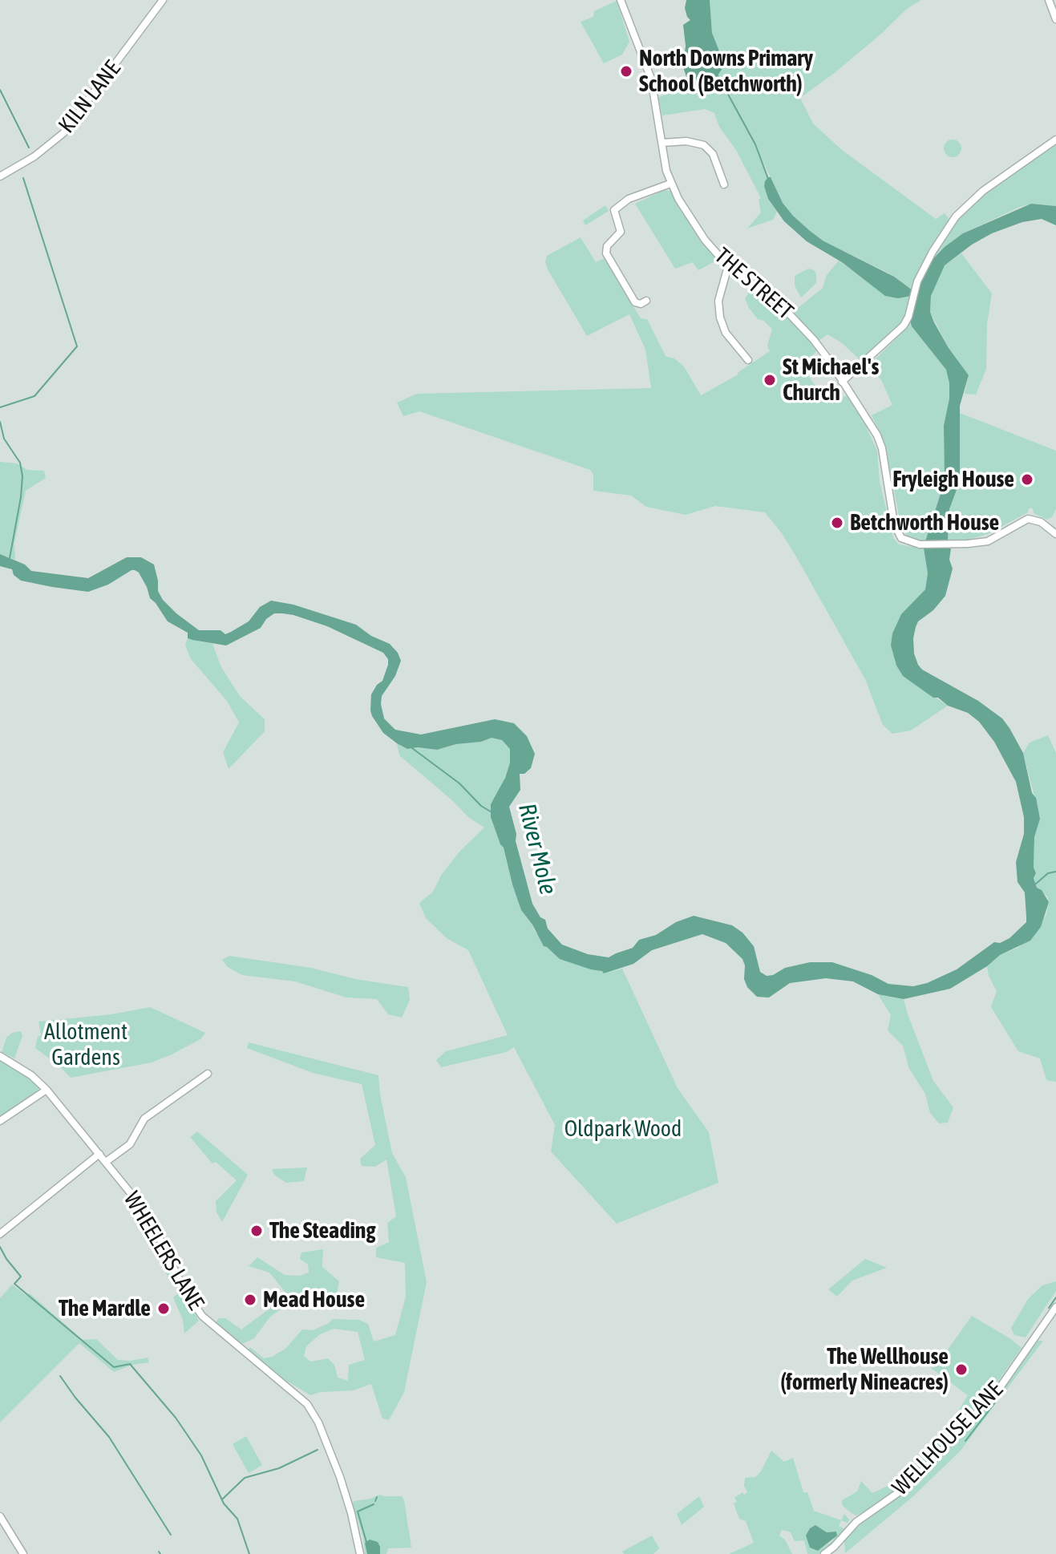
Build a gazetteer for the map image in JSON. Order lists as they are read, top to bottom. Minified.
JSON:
{"streets":{"street":["KILN LANE","THE STREET","WHEELERS LANE","WELLHOUSE LANE"]},"water":["River Mole"],"parks":["Allotment Gardens","Oldpark Wood"],"places":["North Downs Primary School (Betchworth)","St Michael's Church","Fryleigh House","Betchworth House","The Steading","Mead House","The Mardle","The Wellhouse (formerly Nineacres)"]}
